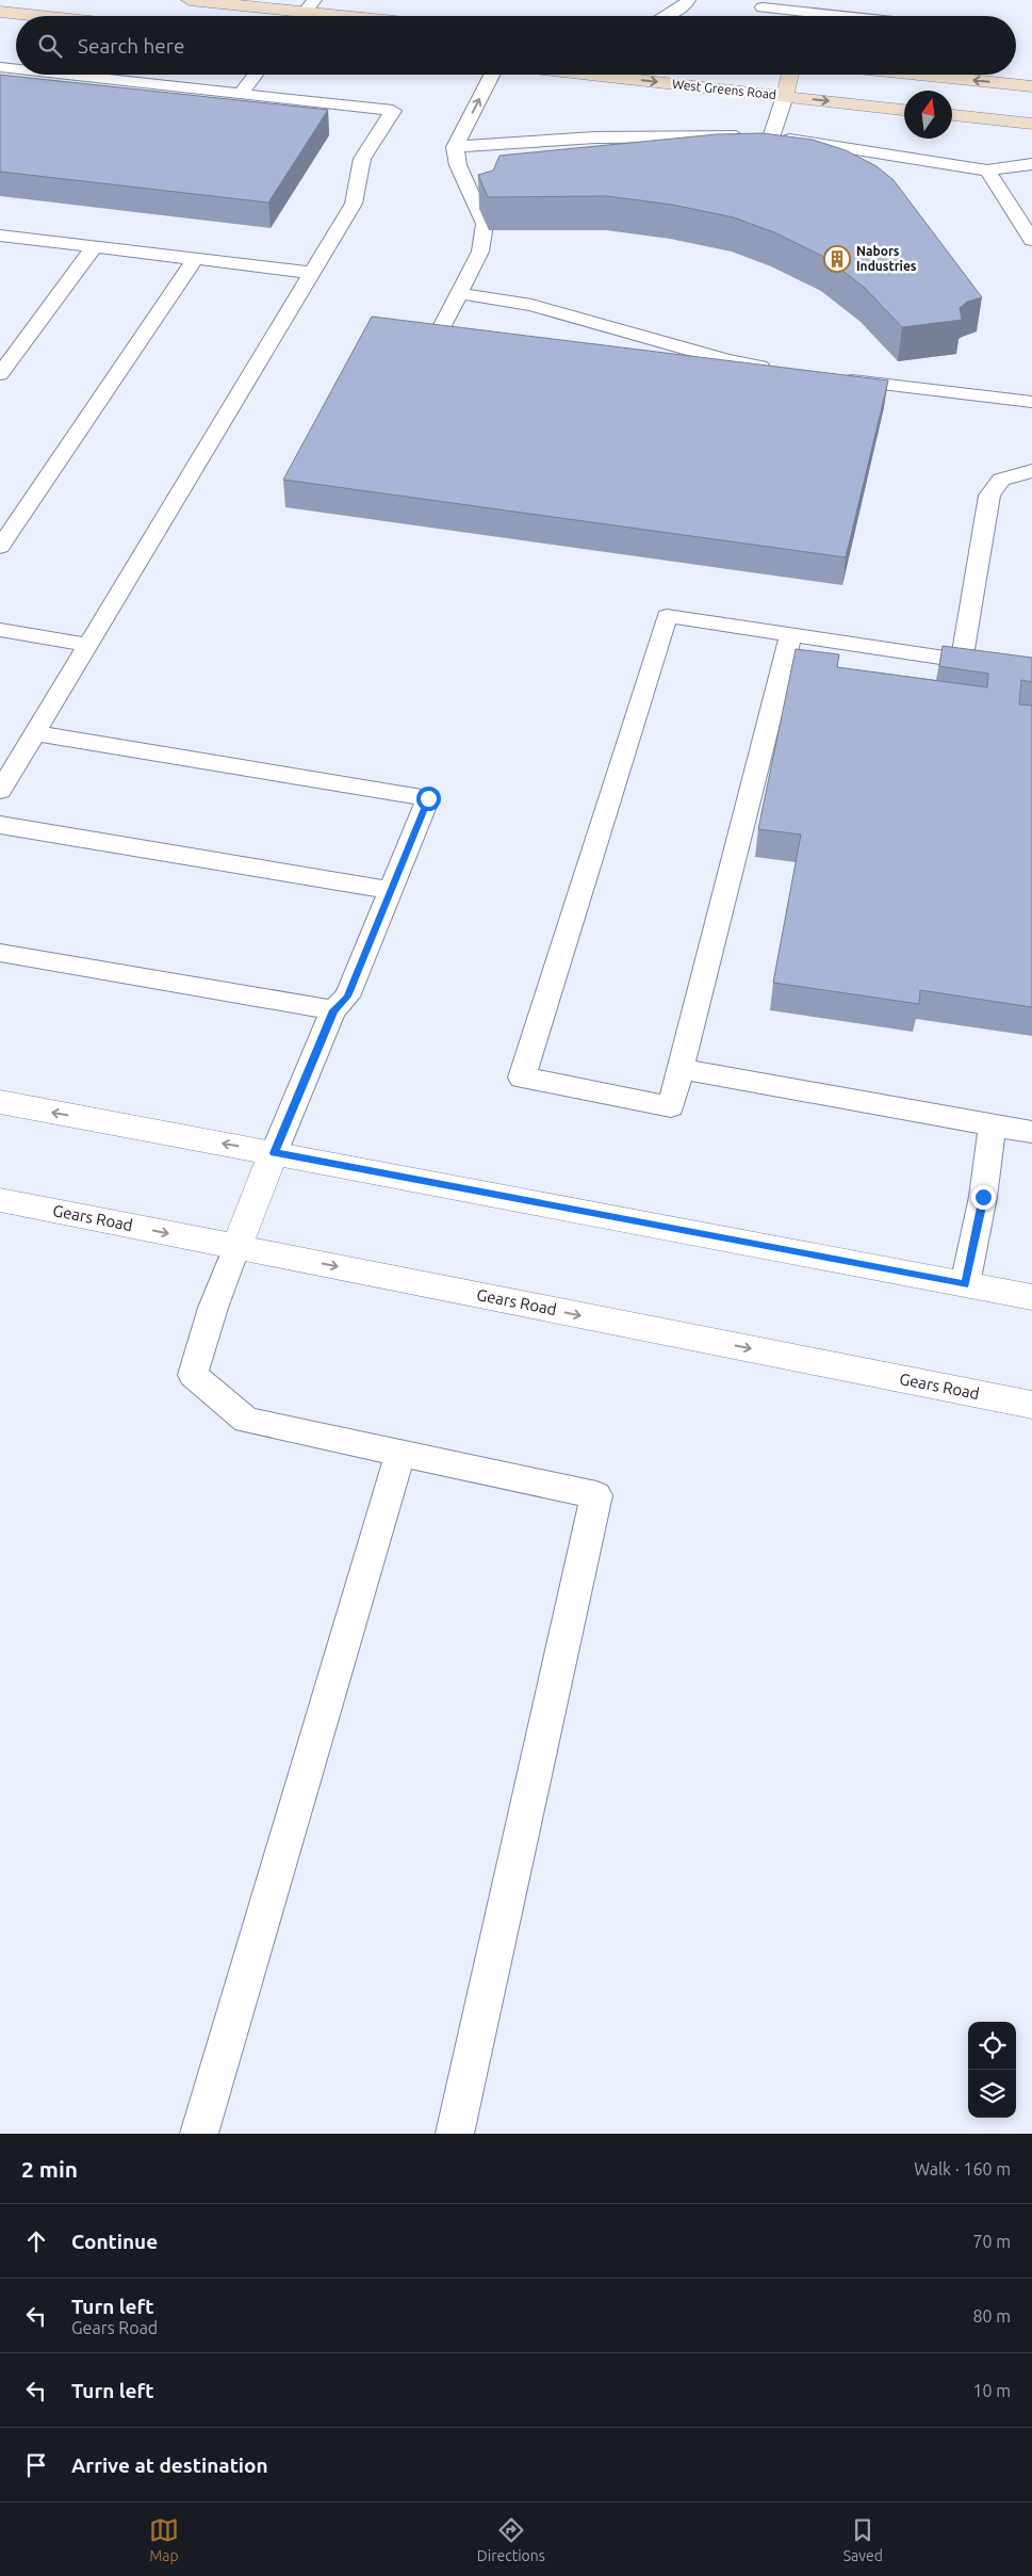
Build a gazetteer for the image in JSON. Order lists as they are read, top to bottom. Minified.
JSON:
{"streets":{"main road":["West Greens Road"],"street":["Gears Road"]},"one_way":["West Greens Road"],"places":{"building":["Nabors Industries"]},"north":"top","page":{"search":"Search here","heading":["2 min","Walk · 160 m"],"list":[["Continue","70 m"],["Turn left","Gears Road","80 m"],["Turn left","10 m"],"Arrive at destination"],"nav":["Map","Directions","Saved"]}}
